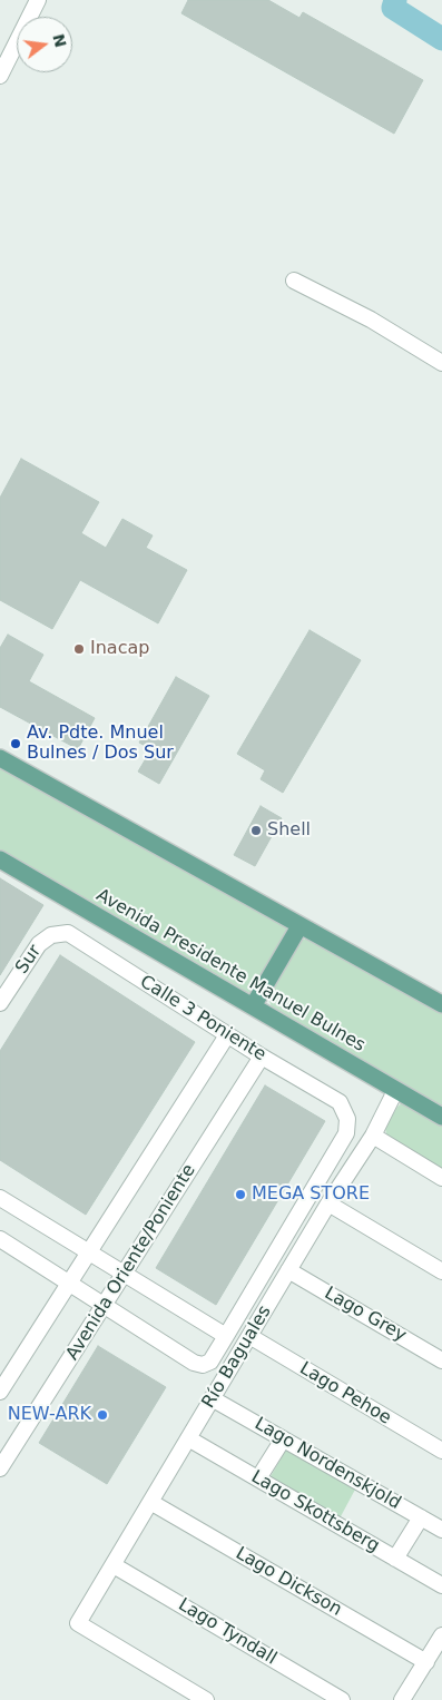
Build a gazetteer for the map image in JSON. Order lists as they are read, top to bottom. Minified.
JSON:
{"streets":{"main road":["Avenida Presidente Manuel Bulnes"],"street":["Sur","Calle 3 Poniente","Avenida Oriente/Poniente","Lago Grey","Río Baguales","Lago Pehoe","Lago Nordenskjold","Lago Skottsberg","Lago Dickson","Lago Tyndall"]},"crossings":[["Sur","Calle 3 Poniente"],["Avenida Presidente Manuel Bulnes","Río Baguales"],["Calle 3 Poniente","Avenida Oriente/Poniente"],["Lago Grey","Río Baguales"],["Río Baguales","Lago Pehoe"],["Río Baguales","Lago Nordenskjold"],["Río Baguales","Lago Skottsberg"],["Río Baguales","Lago Dickson"],["Río Baguales","Lago Tyndall"]],"places":["Inacap","Av. Pdte. Mnuel Bulnes / Dos Sur","Shell","MEGA STORE","NEW-ARK"],"north":"right"}
